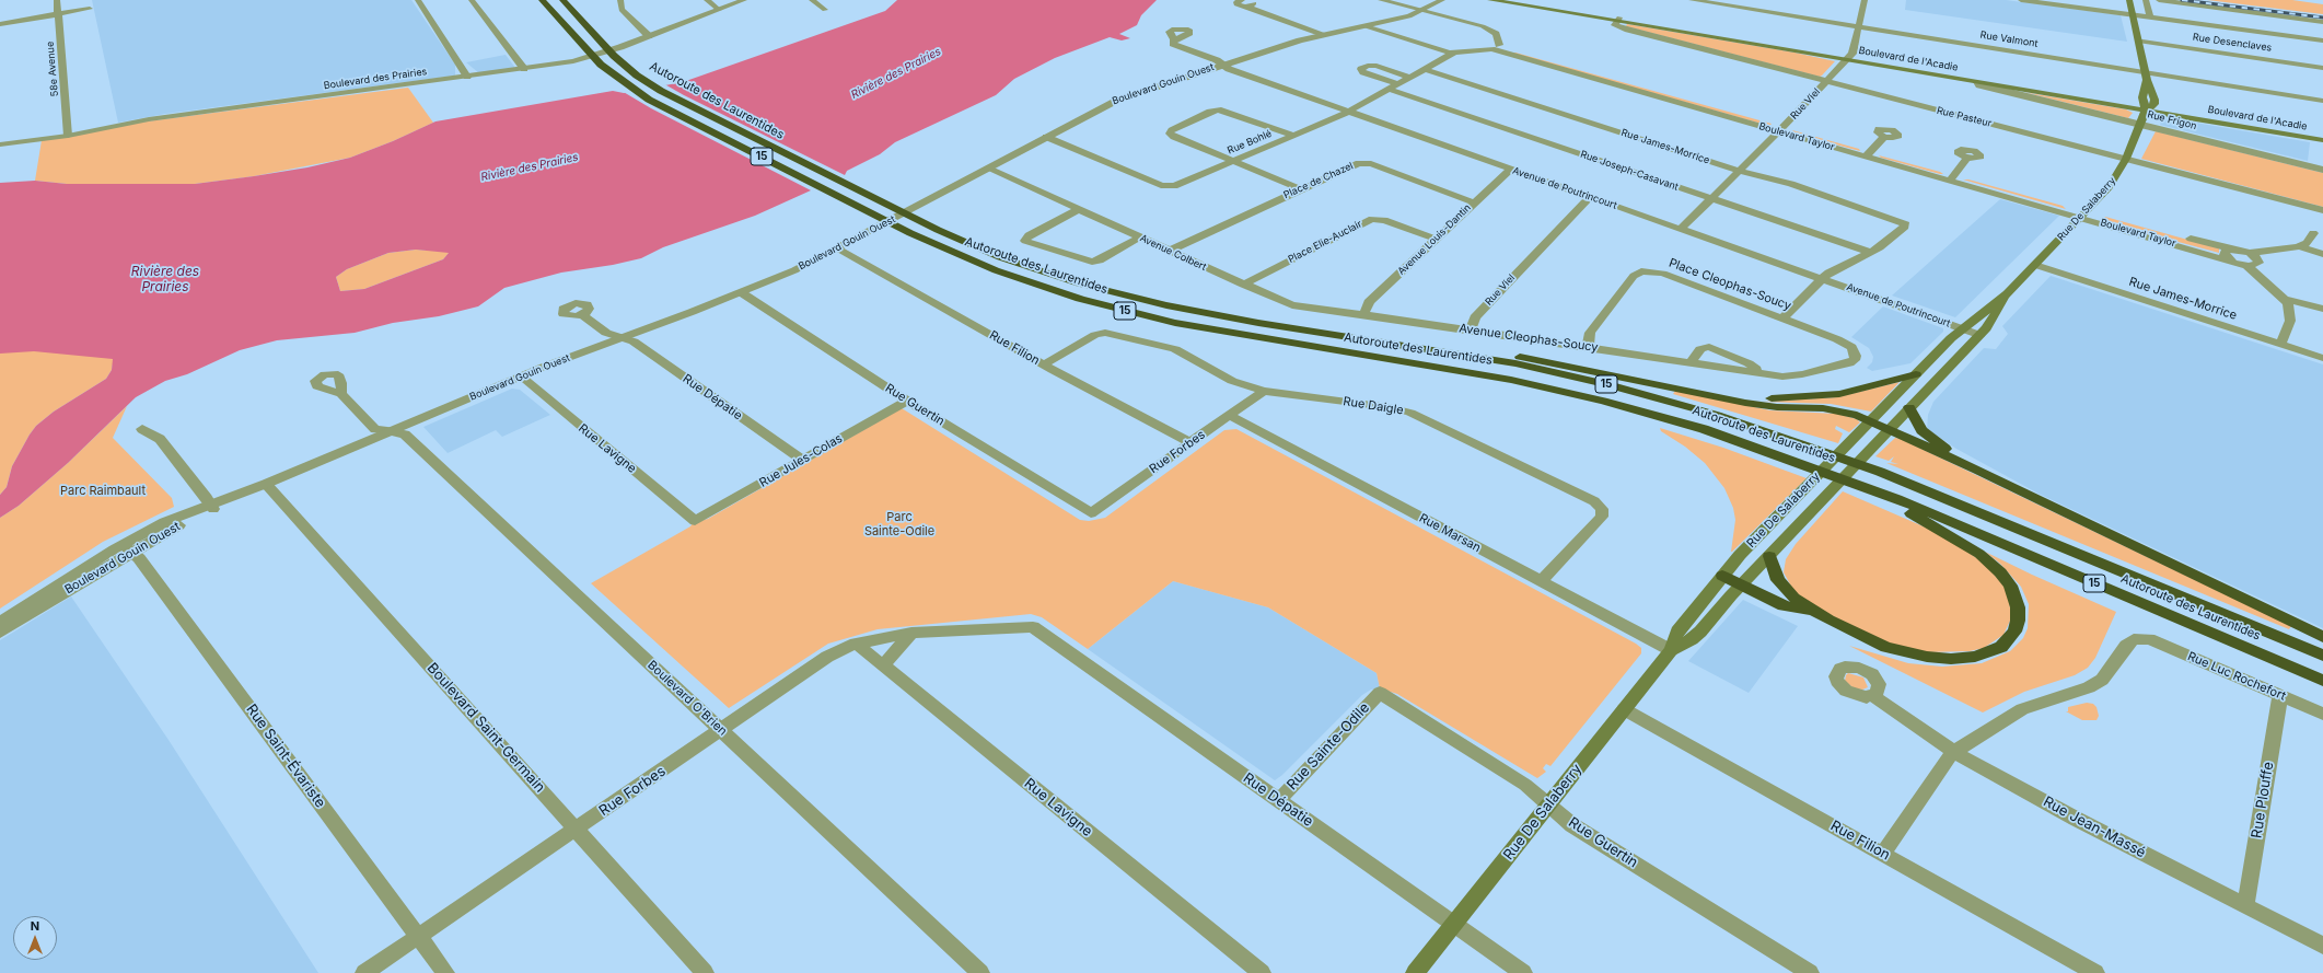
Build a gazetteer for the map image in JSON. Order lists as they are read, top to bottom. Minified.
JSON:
{"streets":{"highway":["Autoroute des Laurentides","15"],"main road":["Boulevard de l'Acadie","Rue De Salaberry"],"street":["Rue Valmont","Rue Desenclaves","58e Avenue","Boulevard des Prairies","Boulevard Gouin Ouest","Rue Viel","Rue Pasteur","Rue Frigon","Boulevard Taylor","Rue Bohlé","Rue James-Morrice","Rue Joseph-Casavant","Place de Chazel","Avenue de Poutrincourt","Avenue Louis-Dantin","Place Elie-Auclair","Avenue Colbert","Place Cleophas-Soucy","Avenue Cleophas-Soucy","Rue Filion","Rue Dépatie","Rue Guertin","Rue Daigle","Rue Lavigne","Rue Forbes","Rue Jules-Colas","Rue Marsan","Rue Luc Rochefort","Boulevard O'Brien","Boulevard Saint-Germain","Rue Sainte-Odile","Rue Saint-Évariste","Rue Plouffe","Rue Jean-Massé"]},"crossings":[["Rue Valmont","Rue Viel"],["Rue Valmont","Rue De Salaberry"],["Rue Desenclaves","Rue De Salaberry"],["Boulevard de l'Acadie","Rue Viel"],["Boulevard de l'Acadie","Rue Pasteur"],["Boulevard de l'Acadie","Rue Frigon"],["Boulevard de l'Acadie","Rue De Salaberry"],["58e Avenue","Boulevard des Prairies"],["Boulevard Gouin Ouest","Boulevard Taylor"],["Boulevard Gouin Ouest","Rue Bohlé"],["Boulevard Gouin Ouest","Avenue de Poutrincourt"],["Boulevard Gouin Ouest","Avenue Colbert"],["Boulevard Gouin Ouest","Rue Filion"],["Boulevard Gouin Ouest","Rue Dépatie"],["Boulevard Gouin Ouest","Rue Guertin"],["Boulevard Gouin Ouest","Rue Lavigne"],["Boulevard Gouin Ouest","Boulevard O'Brien"],["Boulevard Gouin Ouest","Boulevard Saint-Germain"],["Boulevard Gouin Ouest","Rue Saint-Évariste"],["Rue Viel","Rue Pasteur"],["Rue Viel","Boulevard Taylor"],["Rue Viel","Rue James-Morrice"],["Rue Viel","Rue Joseph-Casavant"],["Rue Viel","Avenue de Poutrincourt"],["Rue Viel","Avenue Cleophas-Soucy"],["Rue Pasteur","Rue De Salaberry"],["Rue Frigon","Rue De Salaberry"],["Boulevard Taylor","Rue Bohlé"],["Boulevard Taylor","Rue De Salaberry"],["Rue Bohlé","Rue James-Morrice"],["Rue Bohlé","Rue Joseph-Casavant"],["Rue Bohlé","Avenue de Poutrincourt"],["Rue James-Morrice","Rue Joseph-Casavant"],["Rue James-Morrice","Rue De Salaberry"],["Place de Chazel","Avenue Louis-Dantin"],["Place de Chazel","Avenue Colbert"],["Avenue de Poutrincourt","Rue De Salaberry"],["Avenue de Poutrincourt","Avenue Louis-Dantin"],["Rue De Salaberry","Rue Filion"],["Rue De Salaberry","Rue Dépatie"],["Rue De Salaberry","Rue Guertin"],["Rue De Salaberry","Rue Marsan"],["Avenue Louis-Dantin","Place Elie-Auclair"],["Avenue Louis-Dantin","Avenue Colbert"],["Avenue Louis-Dantin","Avenue Cleophas-Soucy"],["Place Elie-Auclair","Avenue Colbert"],["Avenue Colbert","Avenue Cleophas-Soucy"],["Place Cleophas-Soucy","Avenue Cleophas-Soucy"],["Rue Filion","Rue Daigle"],["Rue Filion","Rue Forbes"],["Rue Dépatie","Rue Forbes"],["Rue Dépatie","Rue Jules-Colas"],["Rue Dépatie","Rue Sainte-Odile"],["Rue Guertin","Rue Forbes"],["Rue Guertin","Rue Jules-Colas"],["Rue Guertin","Rue Sainte-Odile"],["Rue Daigle","Rue Forbes"],["Rue Daigle","Rue Marsan"],["Rue Lavigne","Rue Forbes"],["Rue Lavigne","Rue Jules-Colas"],["Rue Forbes","Rue Marsan"],["Rue Forbes","Boulevard O'Brien"],["Rue Forbes","Boulevard Saint-Germain"],["Rue Forbes","Rue Saint-Évariste"],["Rue Luc Rochefort","Rue Plouffe"],["Rue Luc Rochefort","Rue Jean-Massé"],["Rue Plouffe","Rue Jean-Massé"]],"water":["Rivière des Prairies"],"parks":["Parc Raimbault","Parc Sainte-Odile"],"north":"top"}
